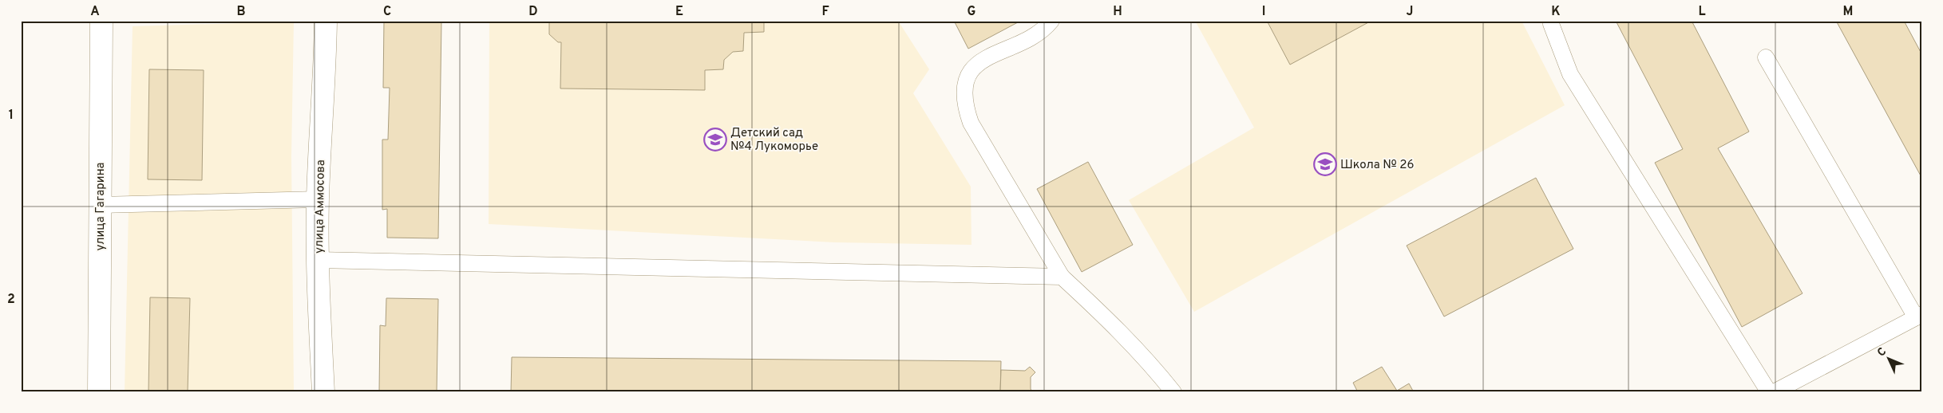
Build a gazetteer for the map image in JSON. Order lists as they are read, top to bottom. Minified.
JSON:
{"streets":{"street":["улица Гагарина","улица Аммосова"]},"places":{"school or university":["Детский сад №4 Лукоморье","Школа № 26"]},"north":"top left","grid":{"columns":["A","B","C","D","E","F","G","H","I","J","K","L","M"],"rows":["1","2"]}}
